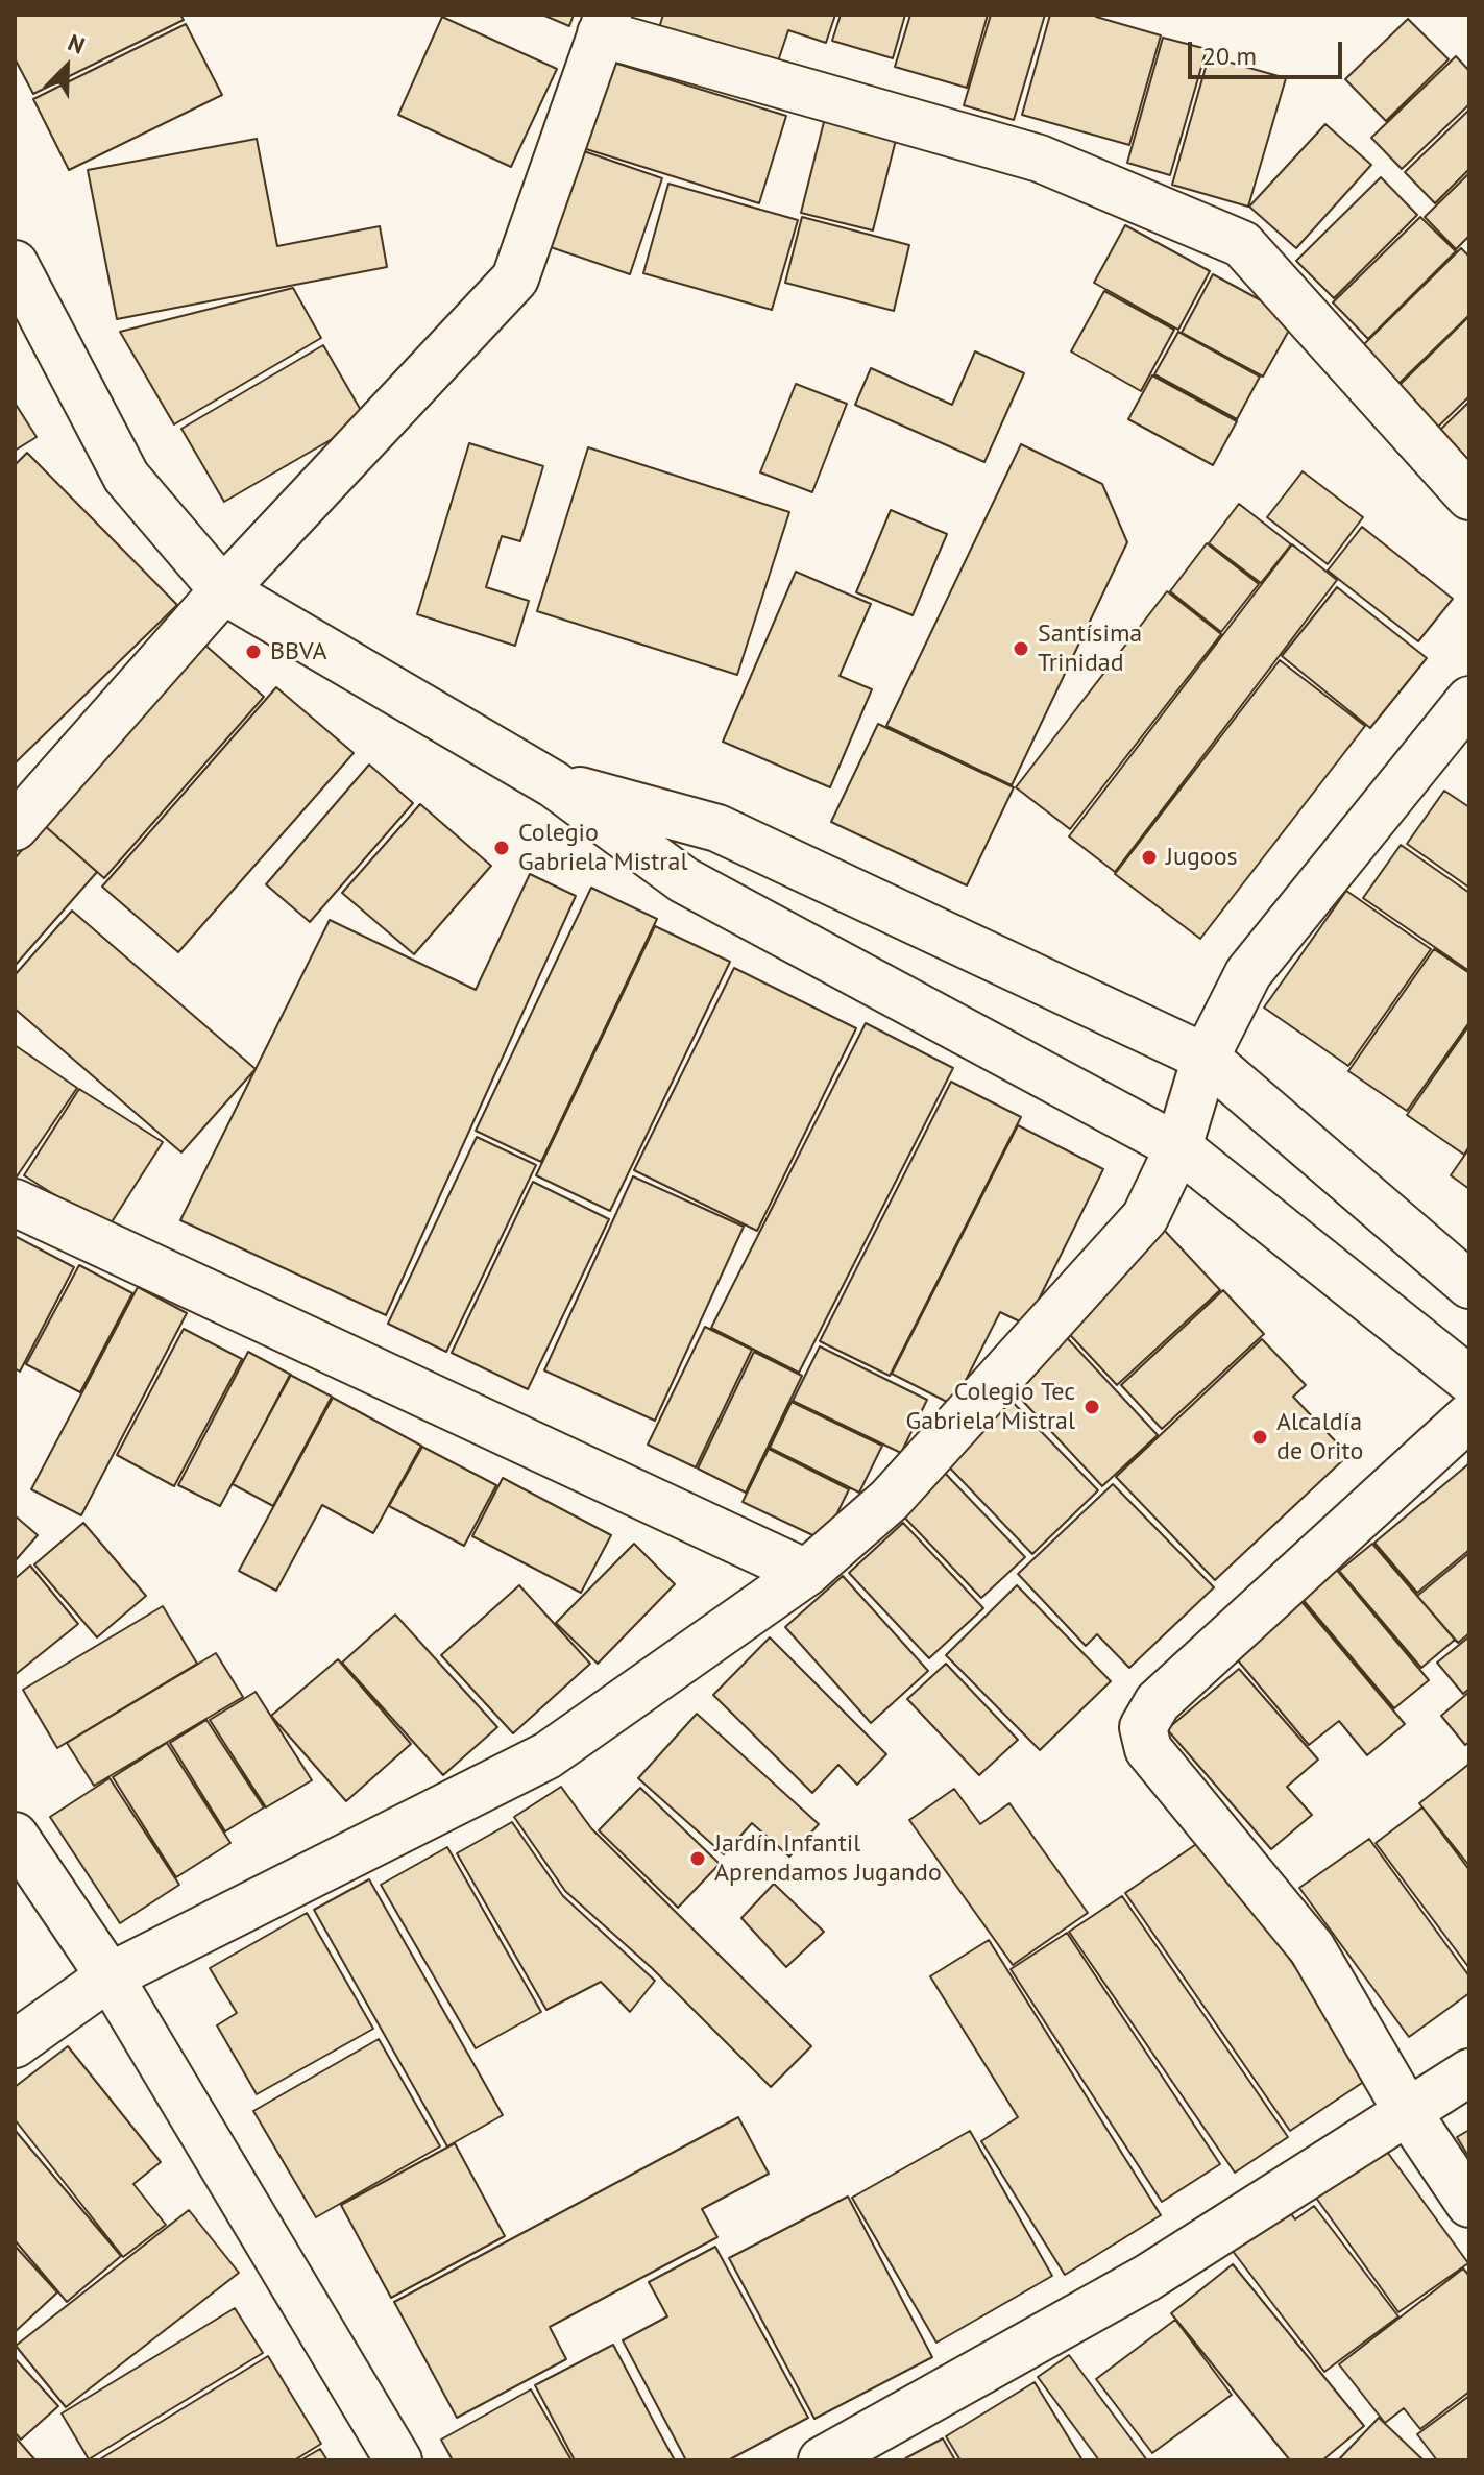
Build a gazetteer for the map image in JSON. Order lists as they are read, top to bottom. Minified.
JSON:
{"places":["Santísima Trinidad","BBVA","Colegio Gabriela Mistral","Jugoos","Colegio Tec Gabriela Mistral","Alcaldía de Orito","Jardín Infantil Aprendamos Jugando"],"scale_bar":"20 m","north":"top right"}
